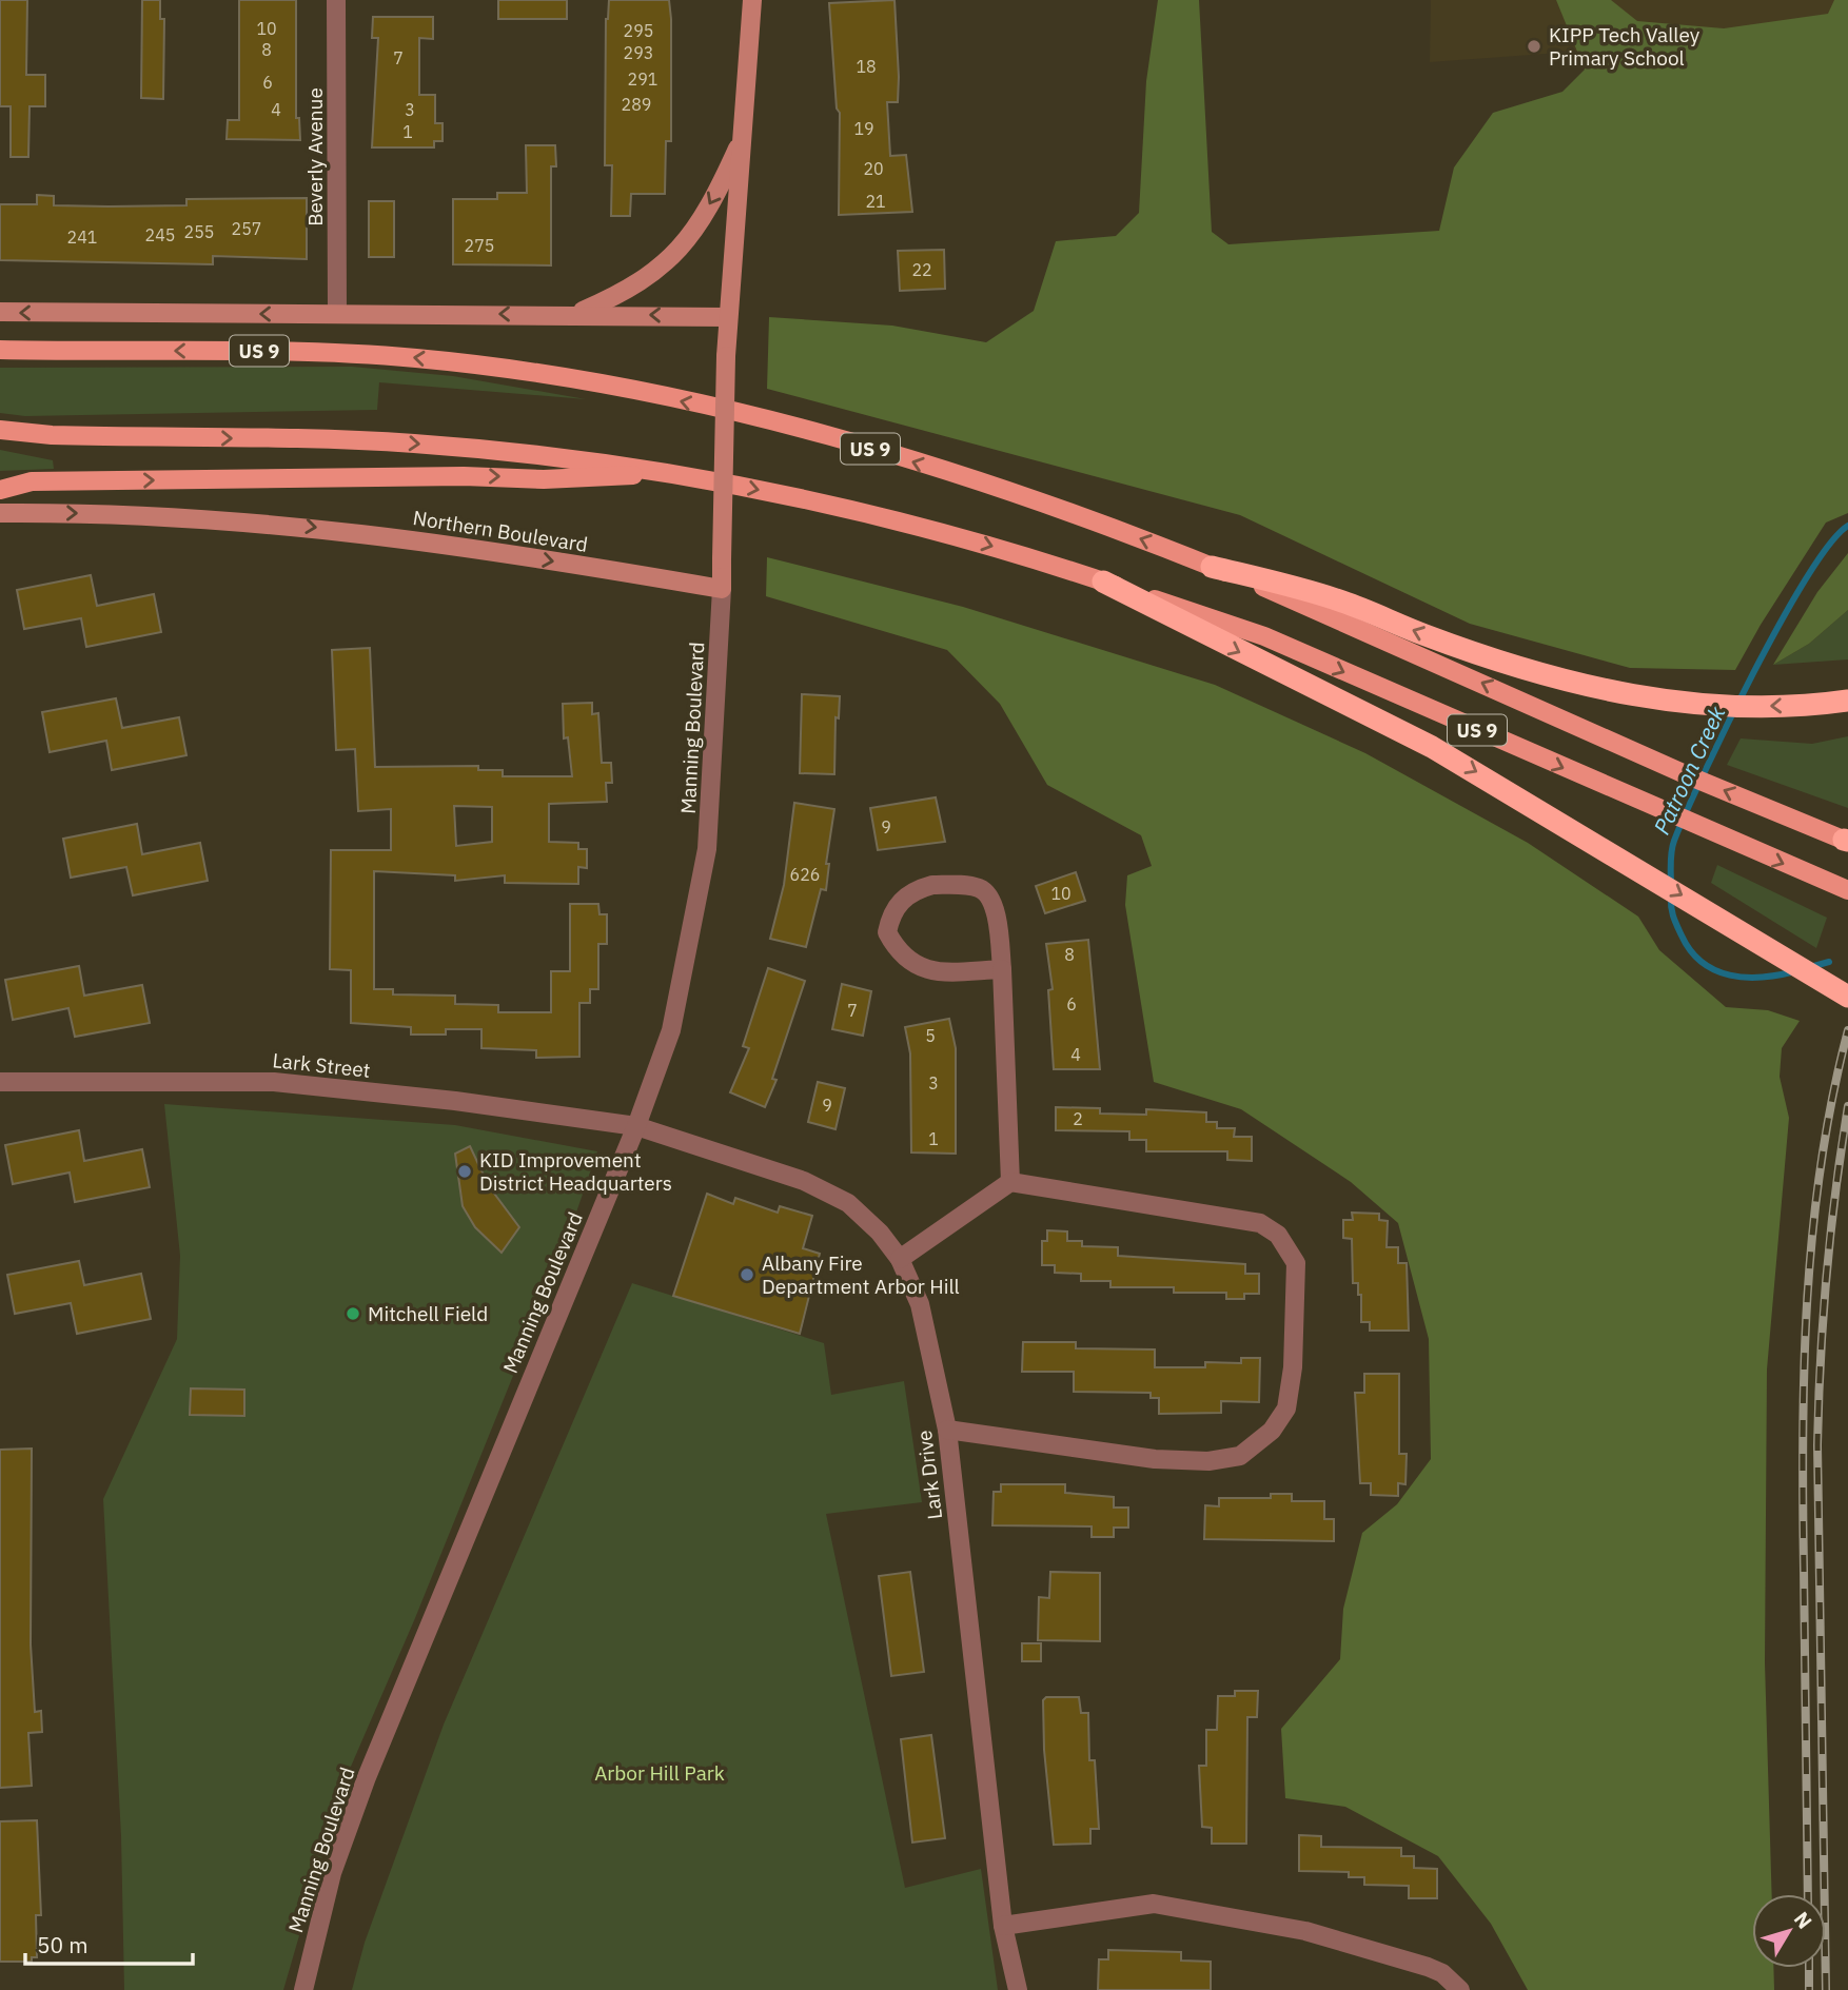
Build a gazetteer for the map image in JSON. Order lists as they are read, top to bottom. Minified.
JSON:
{"streets":{"main road":["US 9","Northern Boulevard"],"street":["Beverly Avenue","Manning Boulevard","Lark Street","Lark Drive"]},"crossings":[["Northern Boulevard","Manning Boulevard"],["Manning Boulevard","Lark Street"],["Manning Boulevard","Lark Drive"],["Lark Street","Lark Drive"]],"water":["Patroon Creek"],"parks":["Arbor Hill Park"],"places":["KIPP Tech Valley Primary School","KID Improvement District Headquarters","Albany Fire Department Arbor Hill","Mitchell Field"],"house_numbers":["10","295","8","293","7","18","291","6","289","4","3","19","1","20","21","257","255","245","241","275","22","9","626","10","8","6","7","5","4","3","9","2","1"],"scale_bar":"50 m","north":"top right"}
